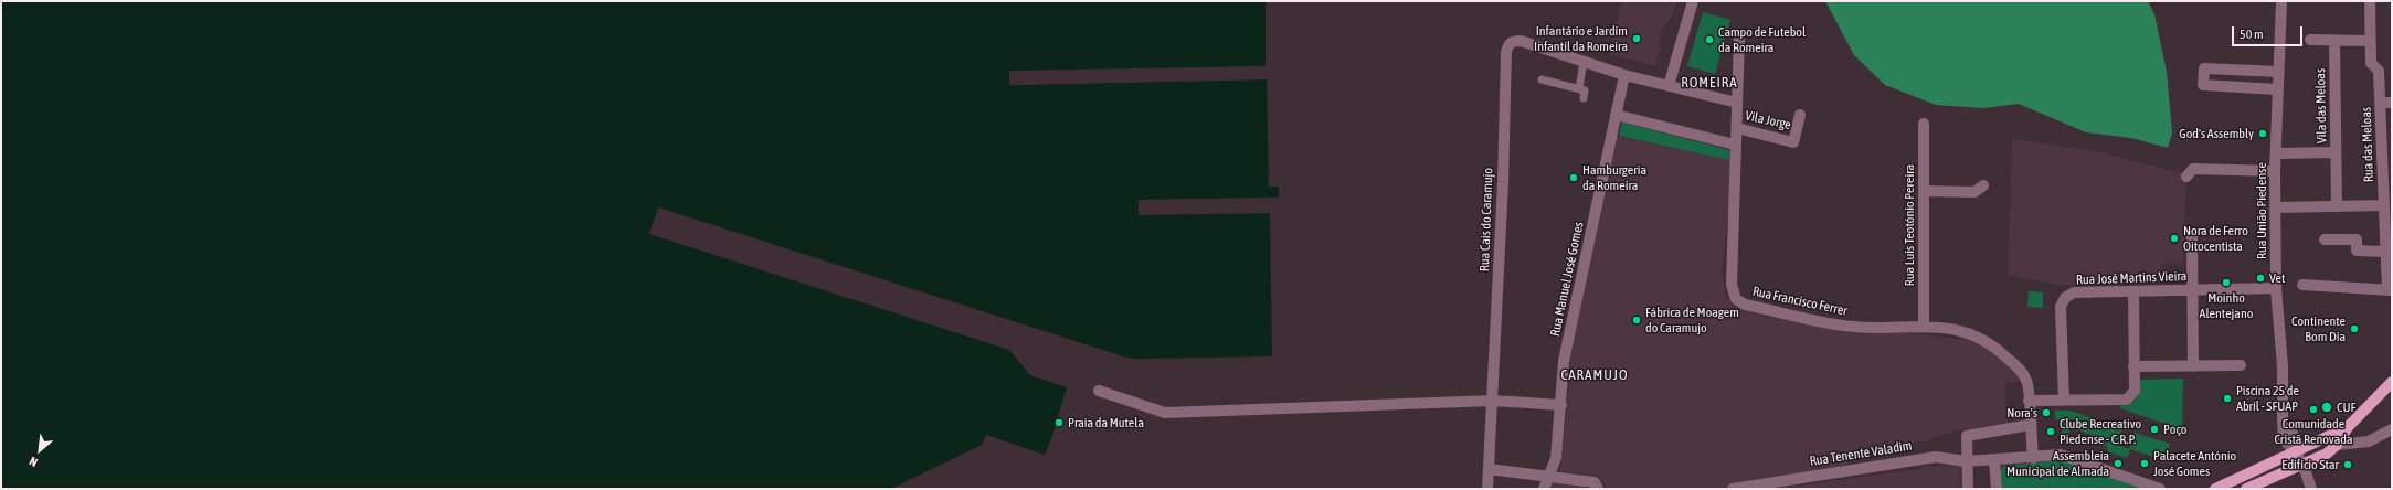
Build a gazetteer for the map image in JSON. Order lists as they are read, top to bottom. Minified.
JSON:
{"streets":{"street":["Vila das Meloas","Vila Jorge","Rua das Meloas","Rua União Piedense","Rua Cais do Caramujo","Rua Luís Teotónio Pereira","Rua José Martins Vieira","Rua Manuel José Gomes","Rua Francisco Ferrer","Rua Tenente Valadim"]},"crossings":[["Vila Jorge","Rua Francisco Ferrer"],["Rua União Piedense","Rua José Martins Vieira"],["Rua Luís Teotónio Pereira","Rua Francisco Ferrer"],["Rua Francisco Ferrer","Rua Tenente Valadim"]],"districts":["ROMEIRA","CARAMUJO"],"places":["Infantário e Jardim Infantil da Romeira","Campo de Futebol da Romeira","God's Assembly","Hamburgeria da Romeira","Nora de Ferro Oitocentista","Vet","Moinho Alentejano","Fábrica de Moagem do Caramujo","Continente Bom Dia","Piscina 25 de Abril - SFUAP","CUF","Comunidade Cristã Renovada","Nora's","Praia da Mutela","Poço","Clube Recreativo Piedense - C.R.P.","Assembleia Municipal de Almada","Palacete António José Gomes","Edifício Star"],"scale_bar":"50 m","north":"bottom left"}
